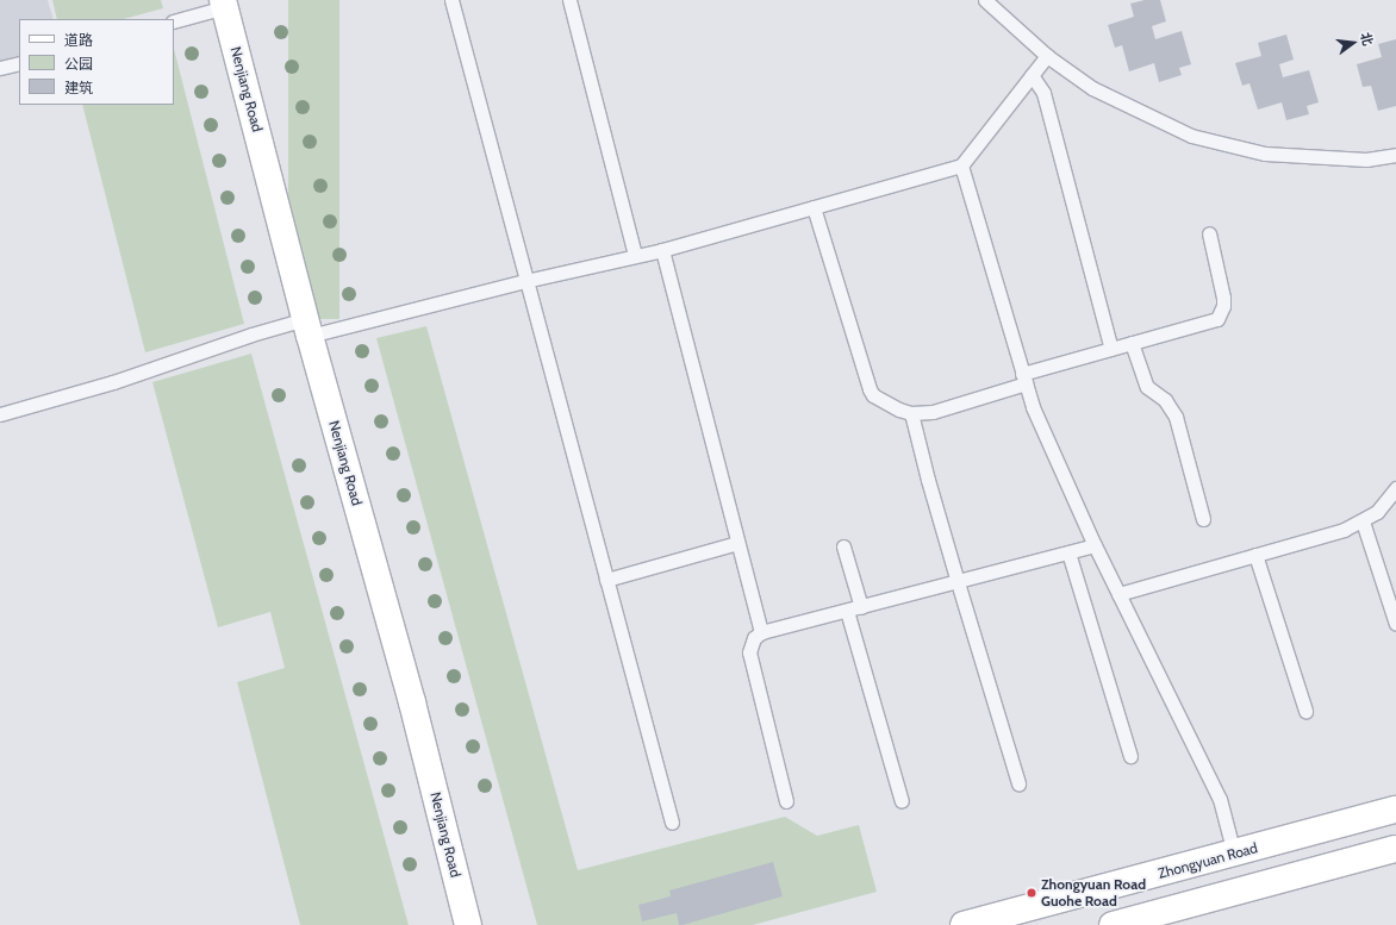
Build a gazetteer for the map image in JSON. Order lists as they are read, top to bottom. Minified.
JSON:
{"streets":{"main road":["Nenjiang Road","Zhongyuan Road"]},"places":["Zhongyuan Road Guohe Road"],"legend":["道路","公园","建筑"],"north":"right"}
